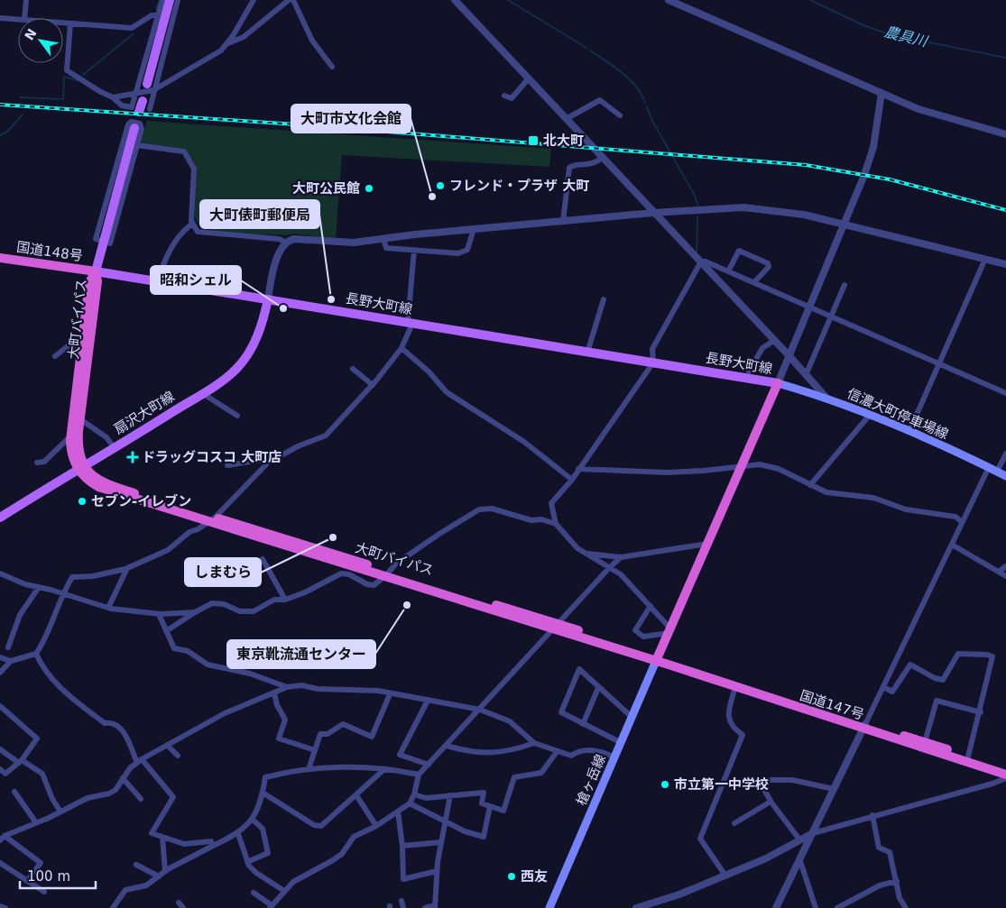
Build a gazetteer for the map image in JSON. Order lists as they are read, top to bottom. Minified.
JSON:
{"streets":{"highway":["国道148号","大町バイパス","国道147号"],"main road":["長野大町線","扇沢大町線","信濃大町停車場線","槍ヶ岳線"]},"crossings":[["国道148号","長野大町線"],["国道148号","大町バイパス"],["長野大町線","大町バイパス"],["長野大町線","扇沢大町線"],["長野大町線","信濃大町停車場線"],["大町バイパス","扇沢大町線"],["大町バイパス","国道147号"],["大町バイパス","槍ヶ岳線"],["国道147号","槍ヶ岳線"]],"water":["農具川"],"places":{"transit":["北大町"],"other":["フレンド・プラザ 大町","大町公民館","大町市文化会館","大町俵町郵便局","昭和シェル","セブン-イレブン","しまむら","東京靴流通センター","市立第一中学校","西友"],"health":["ドラッグコスコ 大町店"]},"scale_bar":"100 m","north":"top left"}
